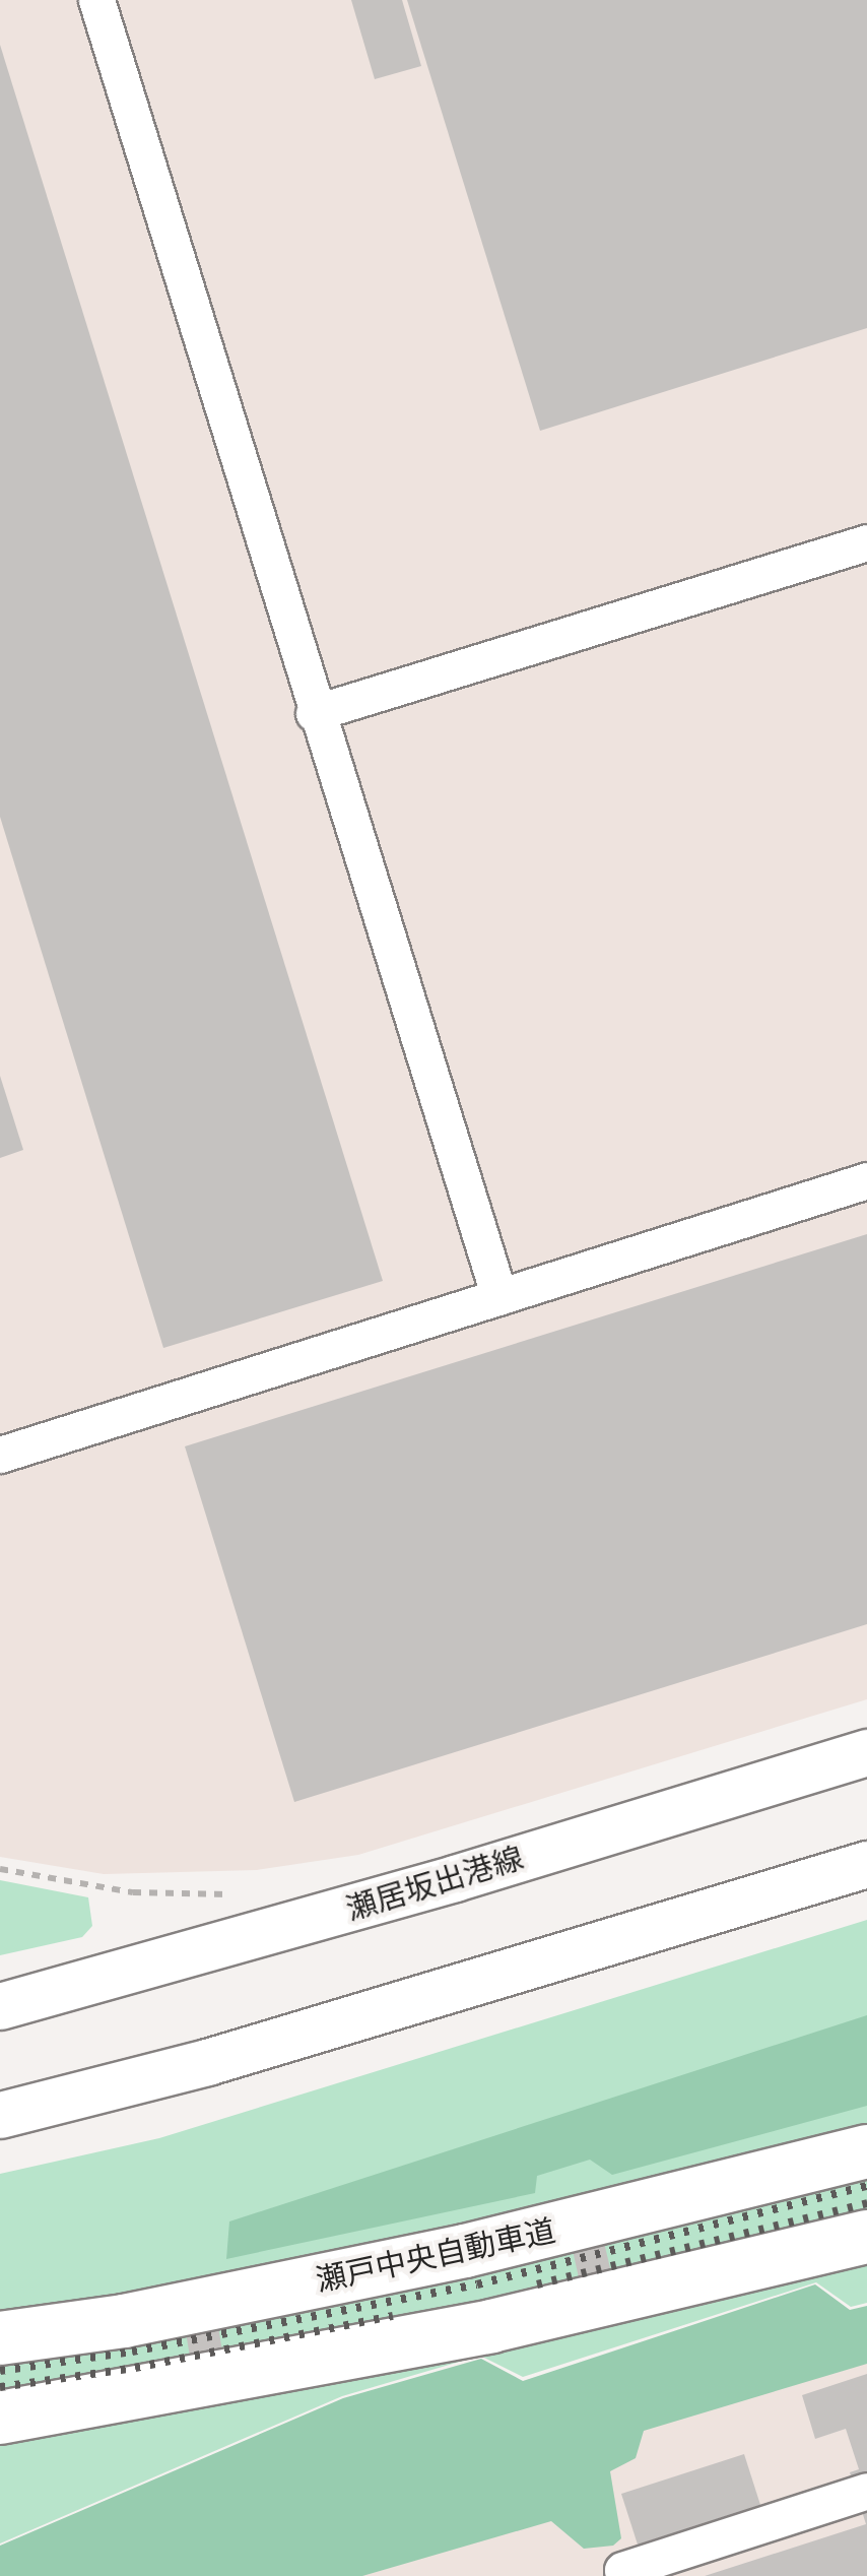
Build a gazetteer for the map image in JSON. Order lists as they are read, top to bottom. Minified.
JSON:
{"streets":{"highway":["瀬戸中央自動車道"],"main road":["瀬居坂出港線"]}}
